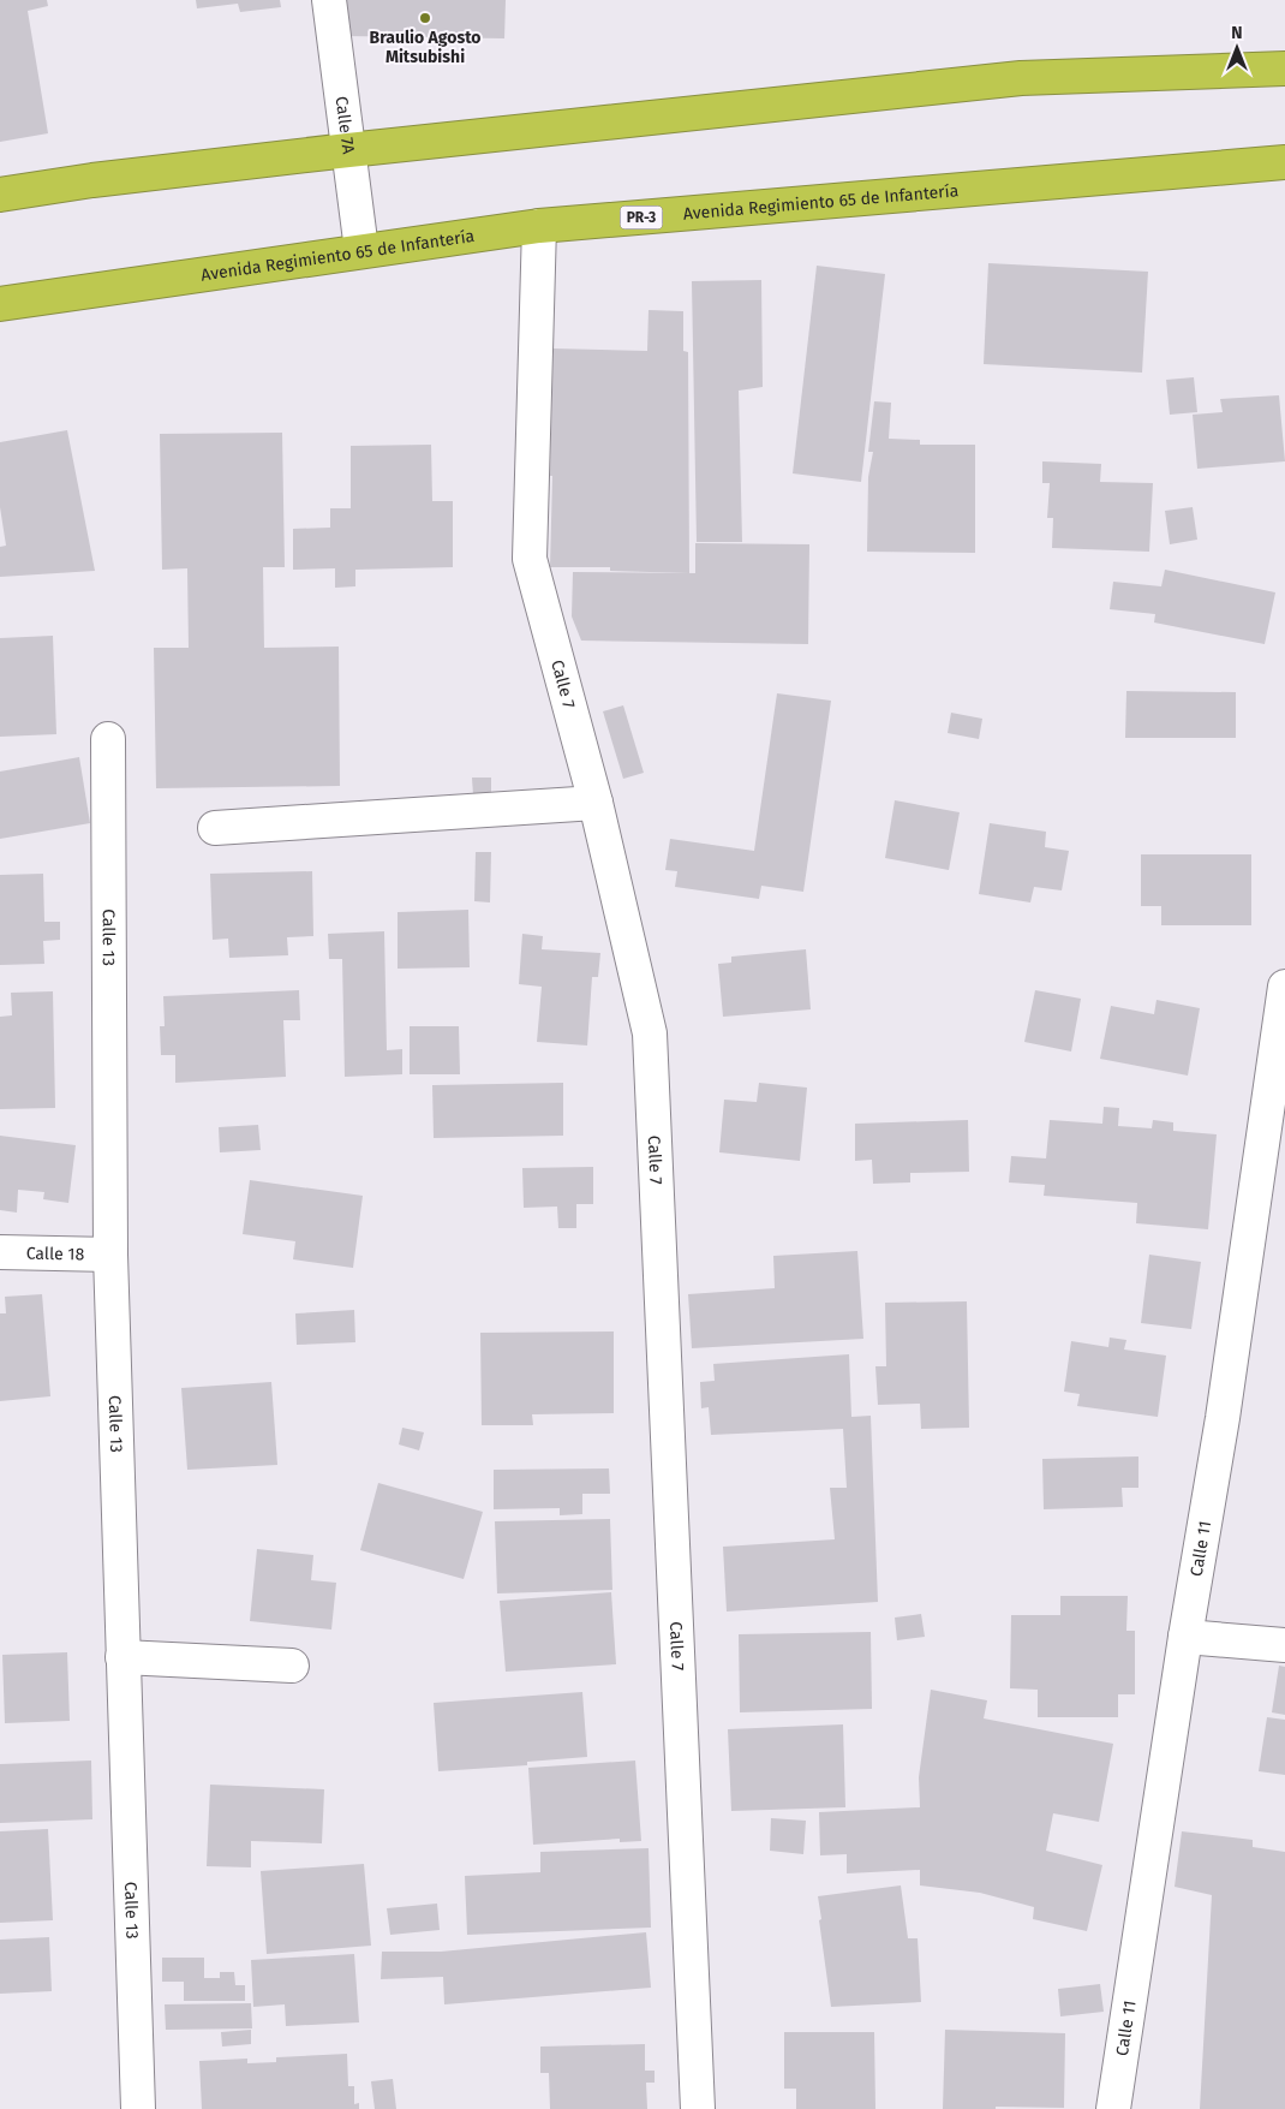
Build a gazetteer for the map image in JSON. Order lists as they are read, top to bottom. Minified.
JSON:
{"streets":{"highway":["Avenida Regimiento 65 de Infantería","PR-3"],"street":["Calle 7A","Calle 7","Calle 13","Calle 18","Calle 11"]},"crossings":[["Calle 7A","Avenida Regimiento 65 de Infantería"],["Avenida Regimiento 65 de Infantería","Calle 7"],["Calle 13","Calle 18"]],"places":["Braulio Agosto Mitsubishi"],"north":"top"}
